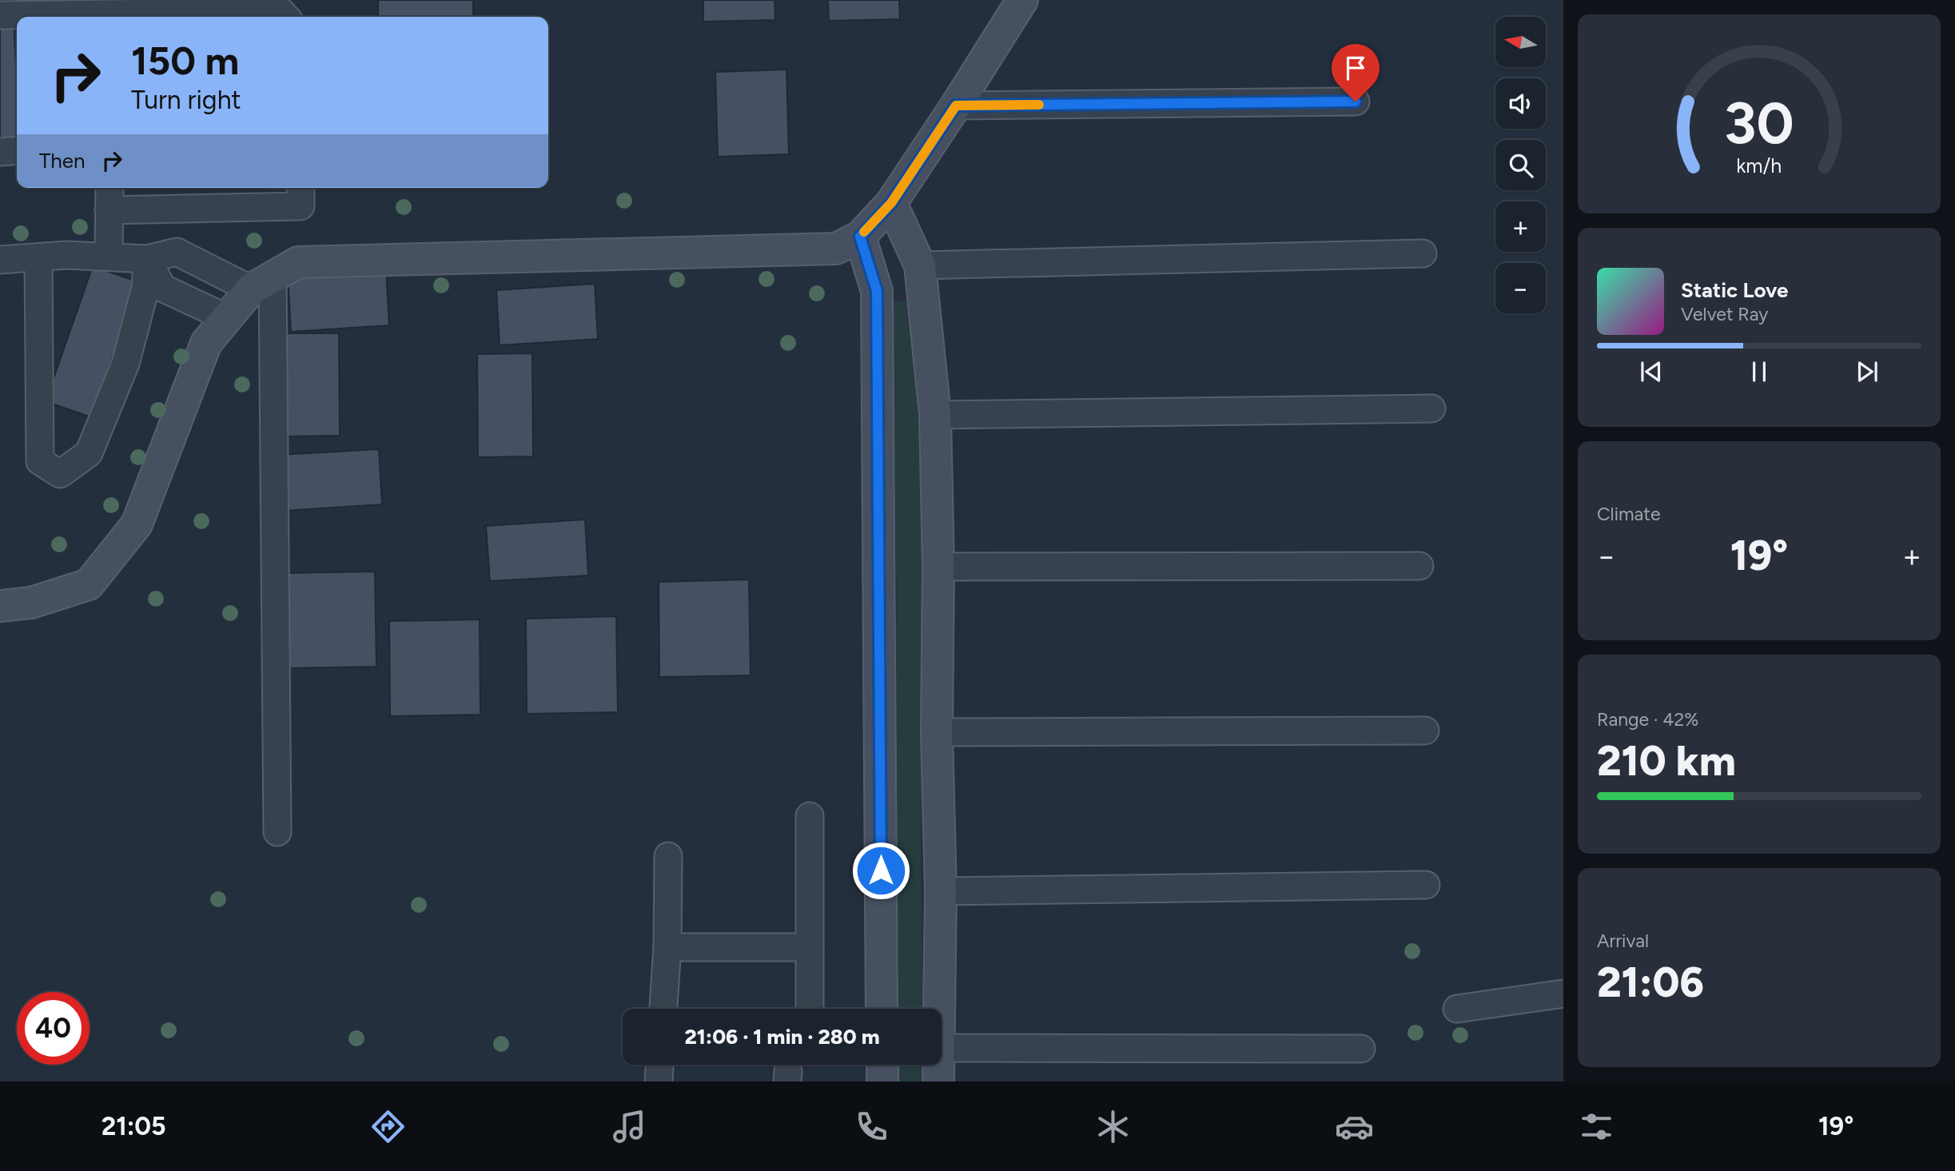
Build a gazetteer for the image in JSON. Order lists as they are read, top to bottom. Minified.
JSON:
{"north":"left","page":{"map_buttons":["+","−"],"turn":["150 m","Turn right"],"then":"Then","song":["Static Love","Velvet Ray"],"tile":["Climate",["Range · 42%","210 km"],["Arrival","21:06"]],"heat":["−","19°","+"],"limit":"40","trip":"21:06 · 1 min · 280 m","tabs":["21:05","19°"],"gauge":["30","km/h"]}}
